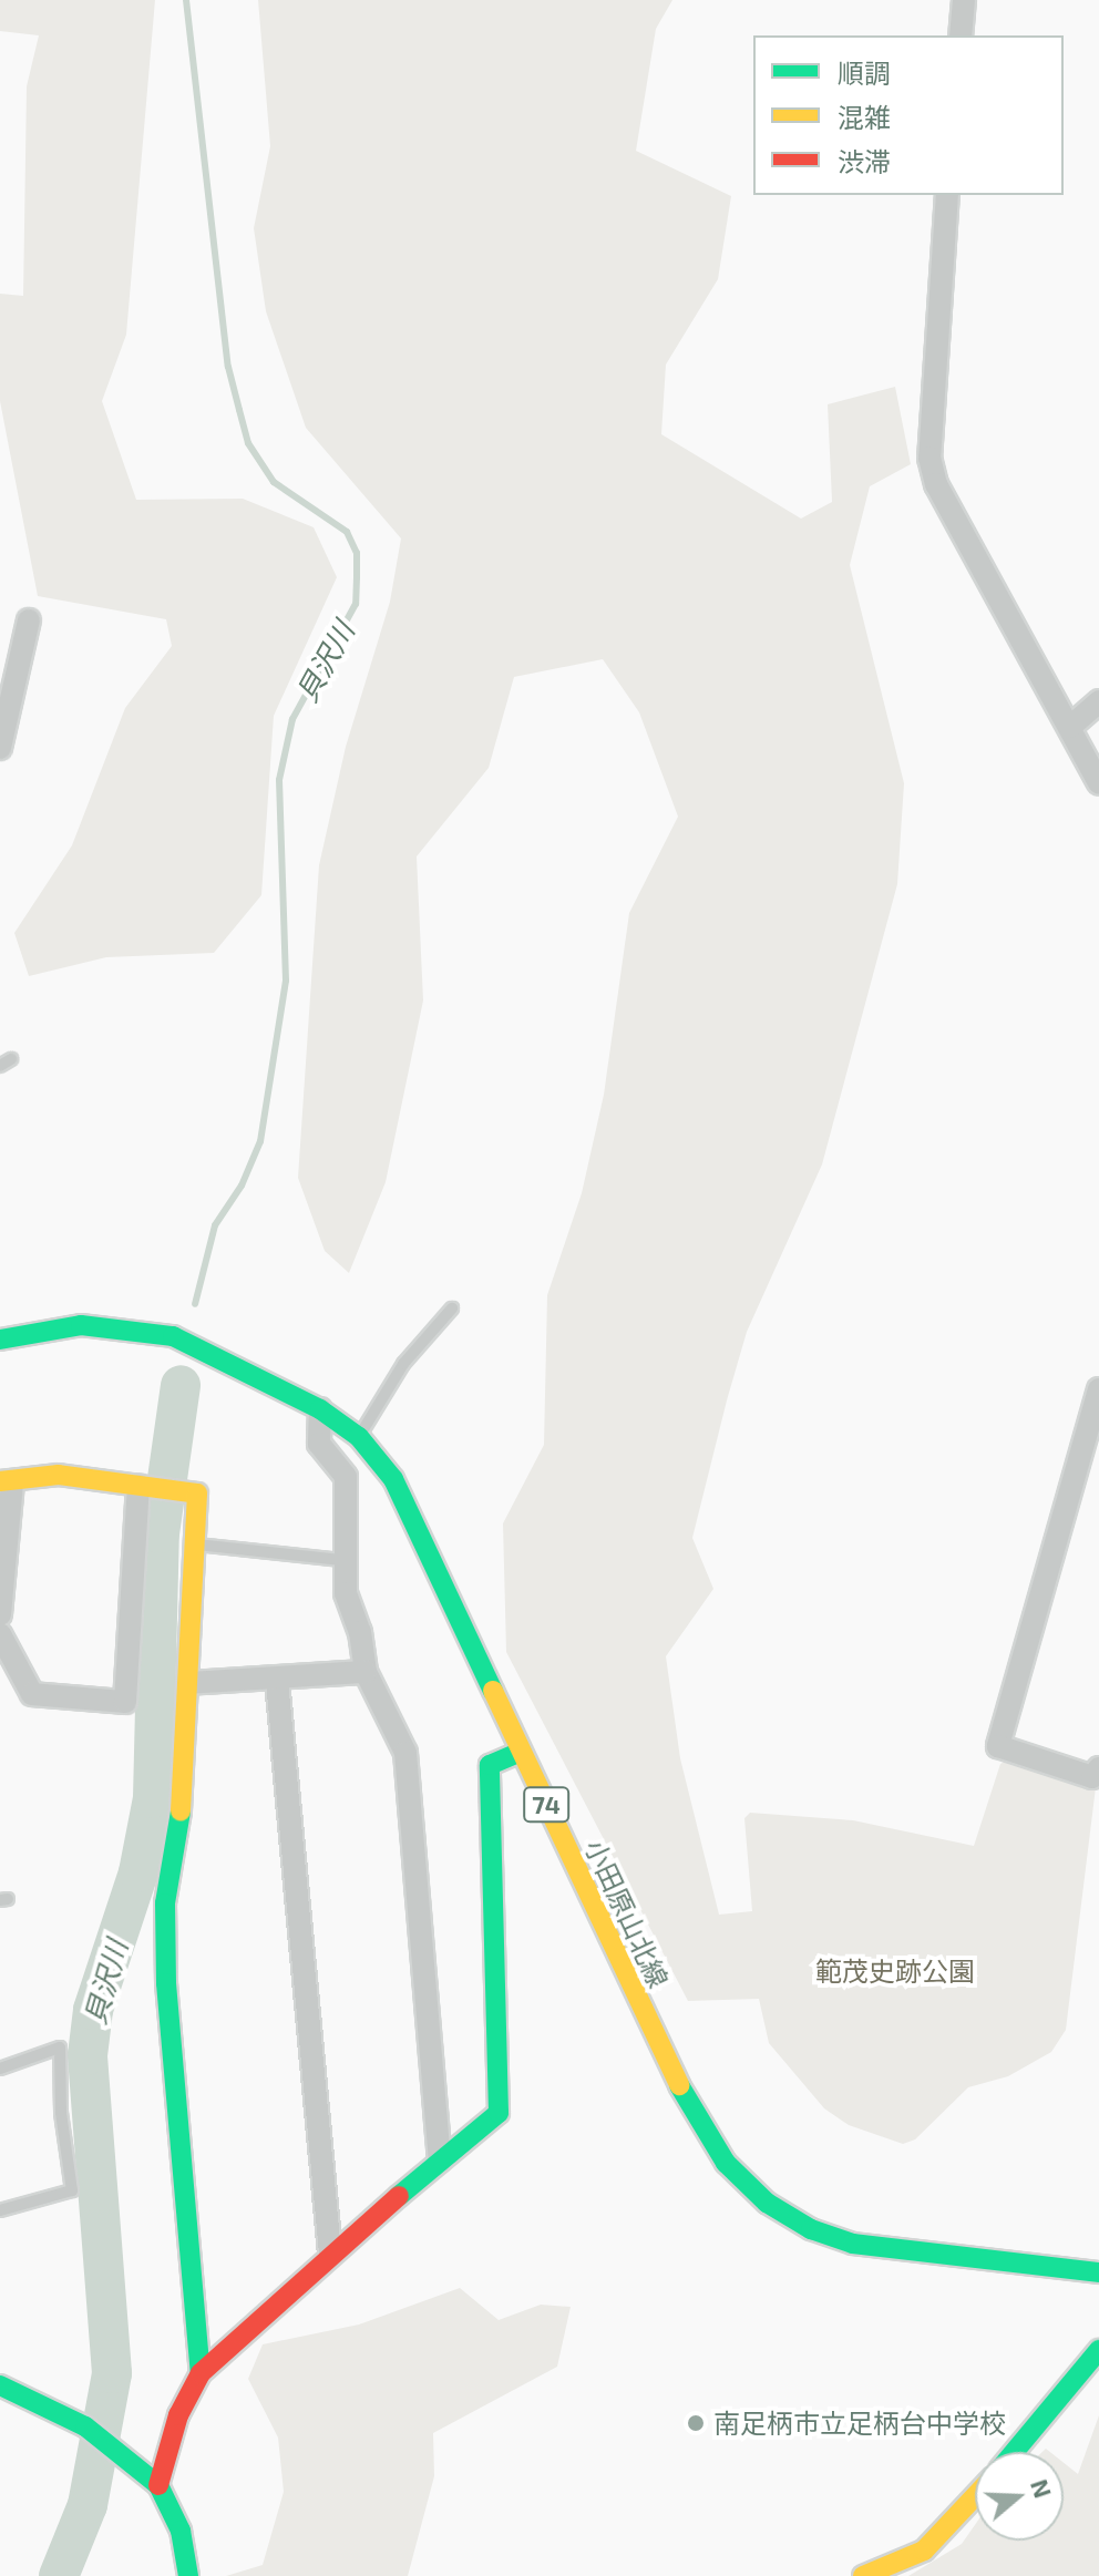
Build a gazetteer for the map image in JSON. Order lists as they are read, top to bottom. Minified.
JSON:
{"streets":{"street":["74","小田原山北線"]},"water":["貝沢川"],"parks":["範茂史跡公園"],"places":["南足柄市立足柄台中学校"],"legend":["順調","混雑","渋滞"],"north":"right"}
